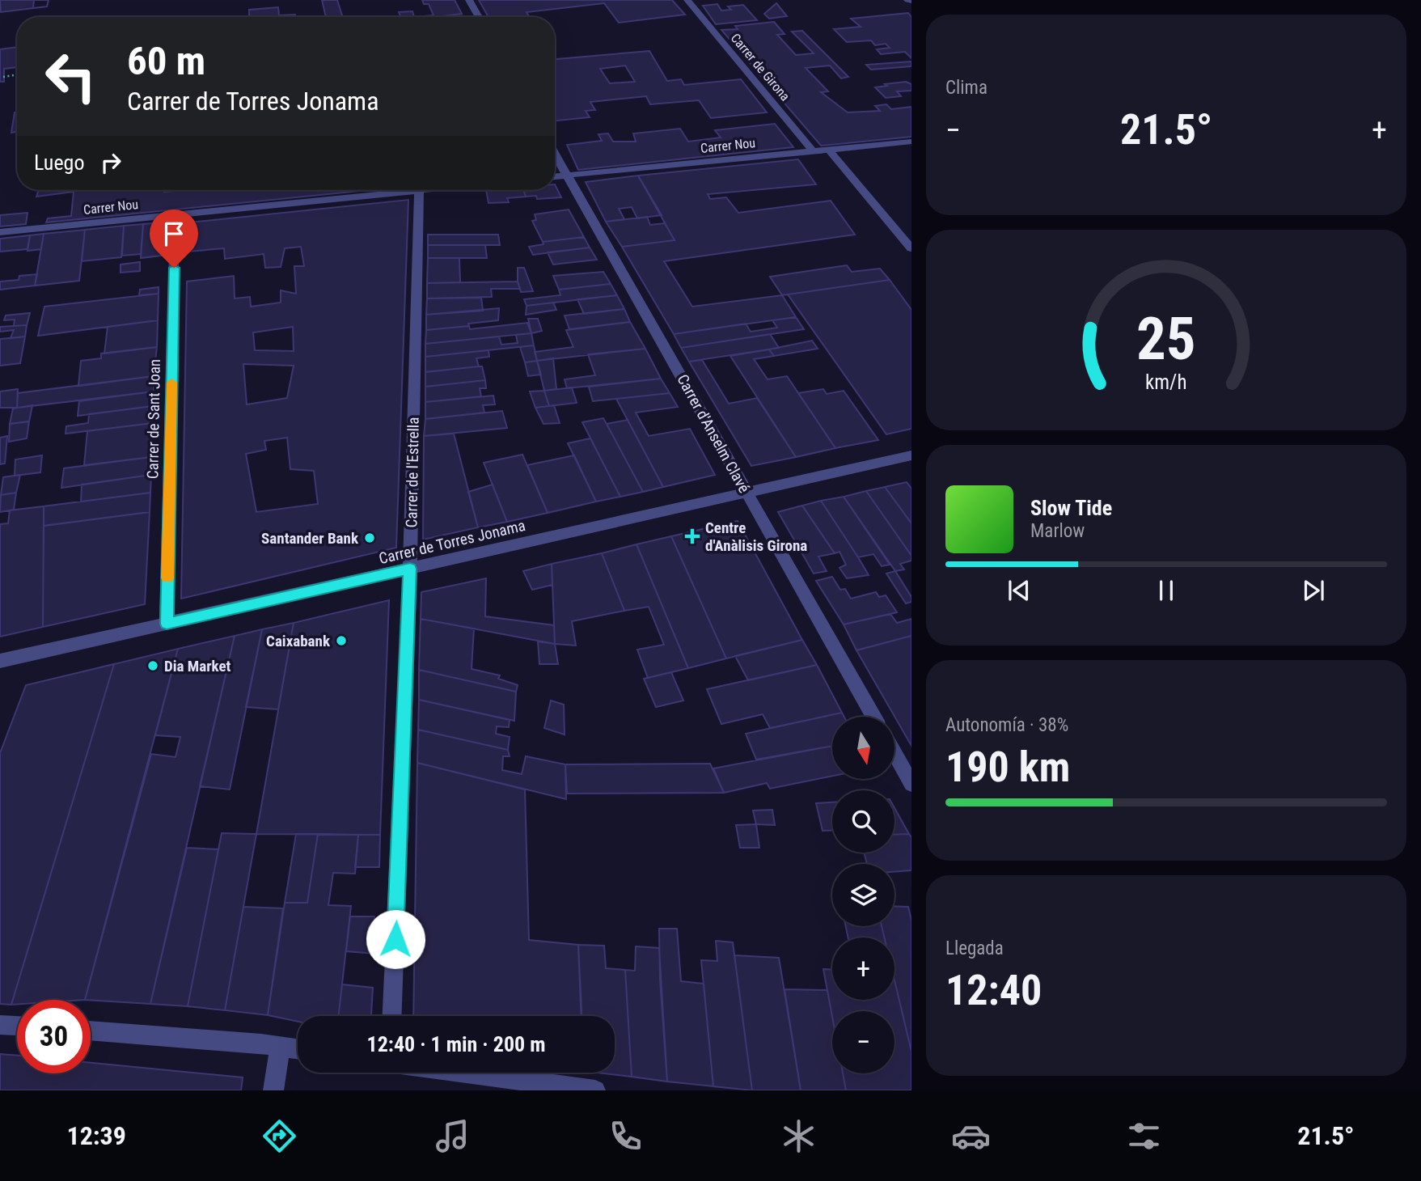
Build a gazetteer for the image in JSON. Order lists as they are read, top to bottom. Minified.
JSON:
{"streets":{"street":["Carrer de Girona","Carrer Nou","Carrer de Sant Joan","Carrer d'Anselm Clavé","Carrer de l'Estrella","Carrer de Torres Jonama"]},"crossings":[["Carrer de Girona","Carrer Nou"],["Carrer Nou","Carrer de Sant Joan"],["Carrer Nou","Carrer d'Anselm Clavé"],["Carrer Nou","Carrer de l'Estrella"],["Carrer de Sant Joan","Carrer de Torres Jonama"],["Carrer d'Anselm Clavé","Carrer de Torres Jonama"],["Carrer de l'Estrella","Carrer de Torres Jonama"]],"places":{"health":["Centre d'Anàlisis Girona"],"other":["Santander Bank","Caixabank","Dia Market"]},"north":"bottom","page":{"tile":["Clima",["Autonomía · 38%","190 km"],["Llegada","12:40"]],"turn":["60 m","Carrer de Torres Jonama"],"heat":["−","21.5°","+"],"then":"Luego","song":["Slow Tide","Marlow"],"map_buttons":["+","−"],"limit":"30","trip":"12:40 · 1 min · 200 m","tabs":["12:39","21.5°"],"gauge":["25","km/h"]}}
